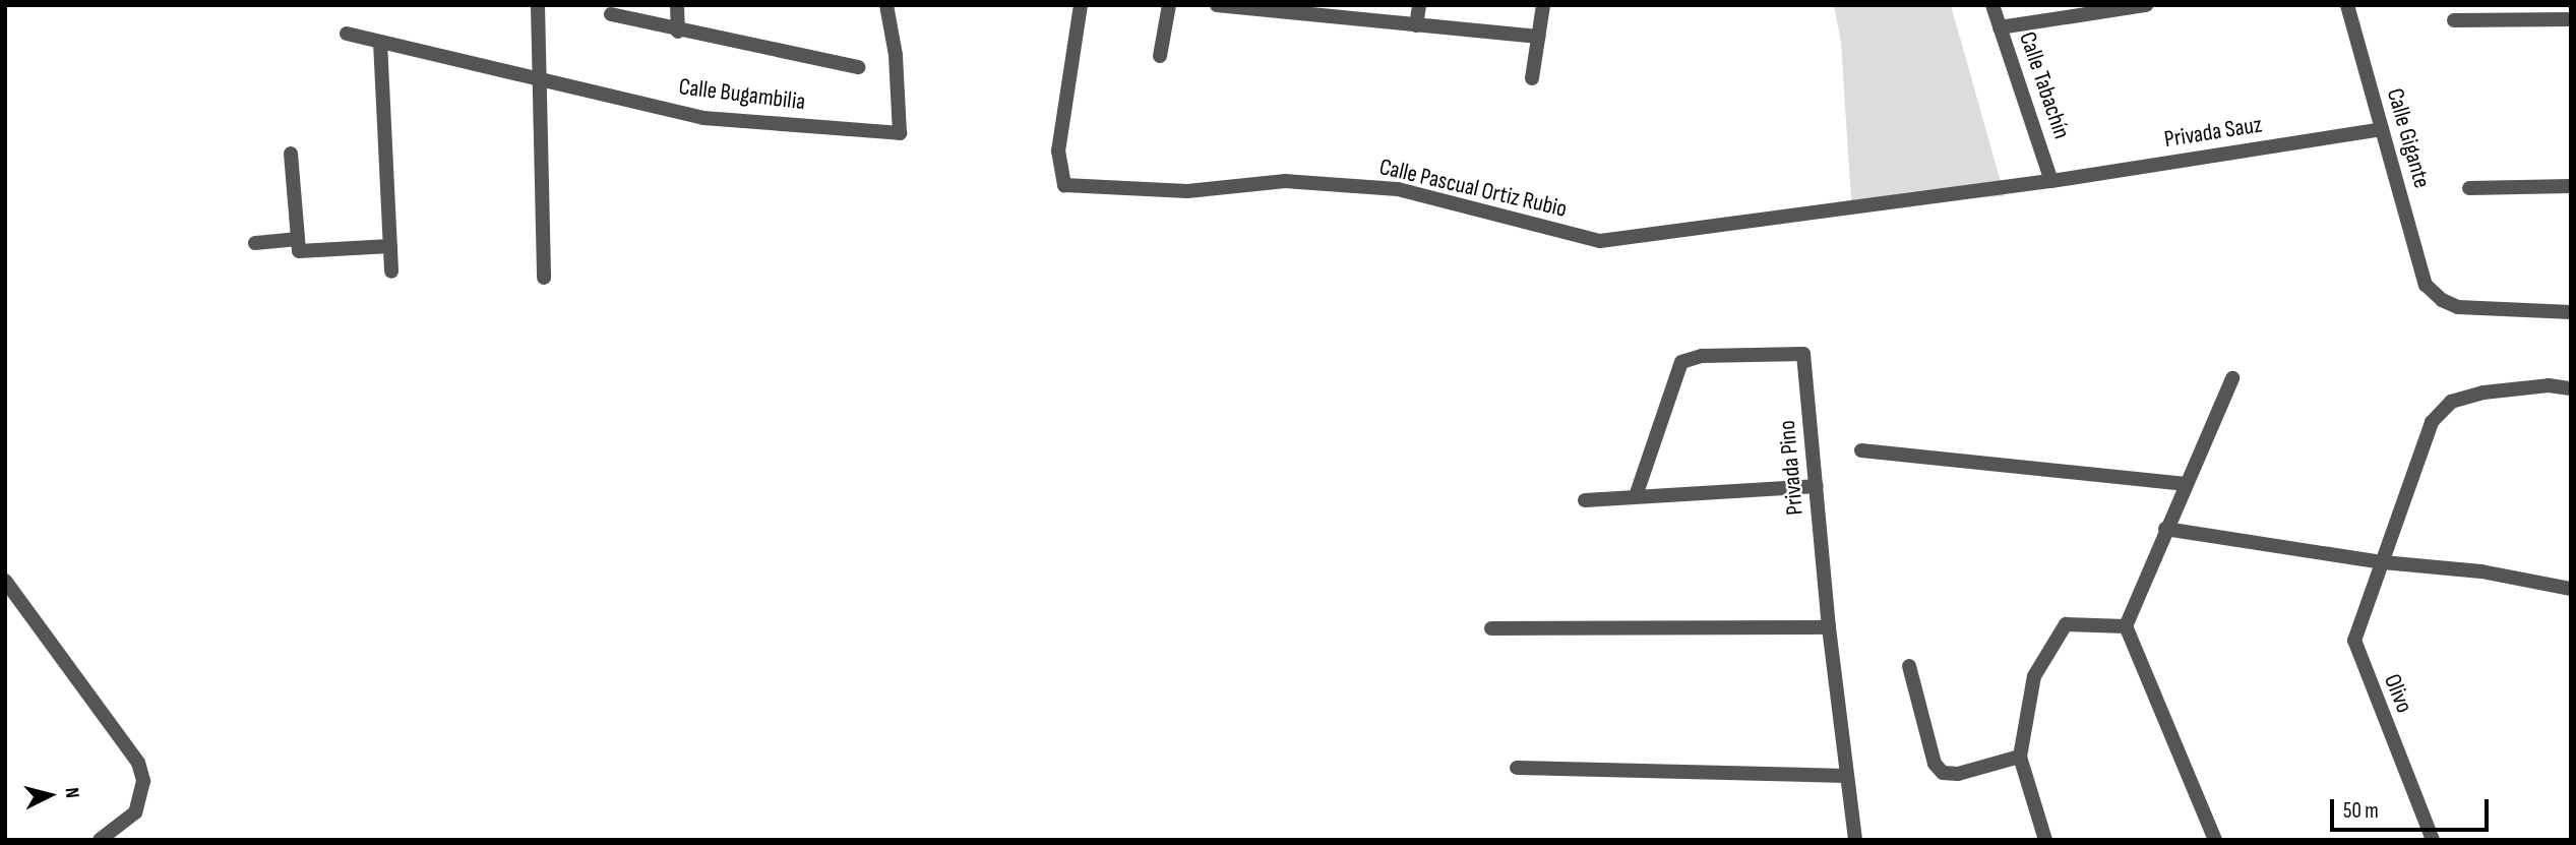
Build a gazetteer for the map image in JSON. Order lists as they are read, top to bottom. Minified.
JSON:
{"streets":{"street":["Calle Tabachín","Calle Bugambilia","Privada Sauz","Calle Gigante","Calle Pascual Ortiz Rubio","Privada Pino","Olivo"]},"crossings":[["Calle Tabachín","Privada Sauz"],["Calle Tabachín","Calle Pascual Ortiz Rubio"],["Privada Sauz","Calle Gigante"],["Privada Sauz","Calle Pascual Ortiz Rubio"]],"scale_bar":"50 m","north":"right"}
